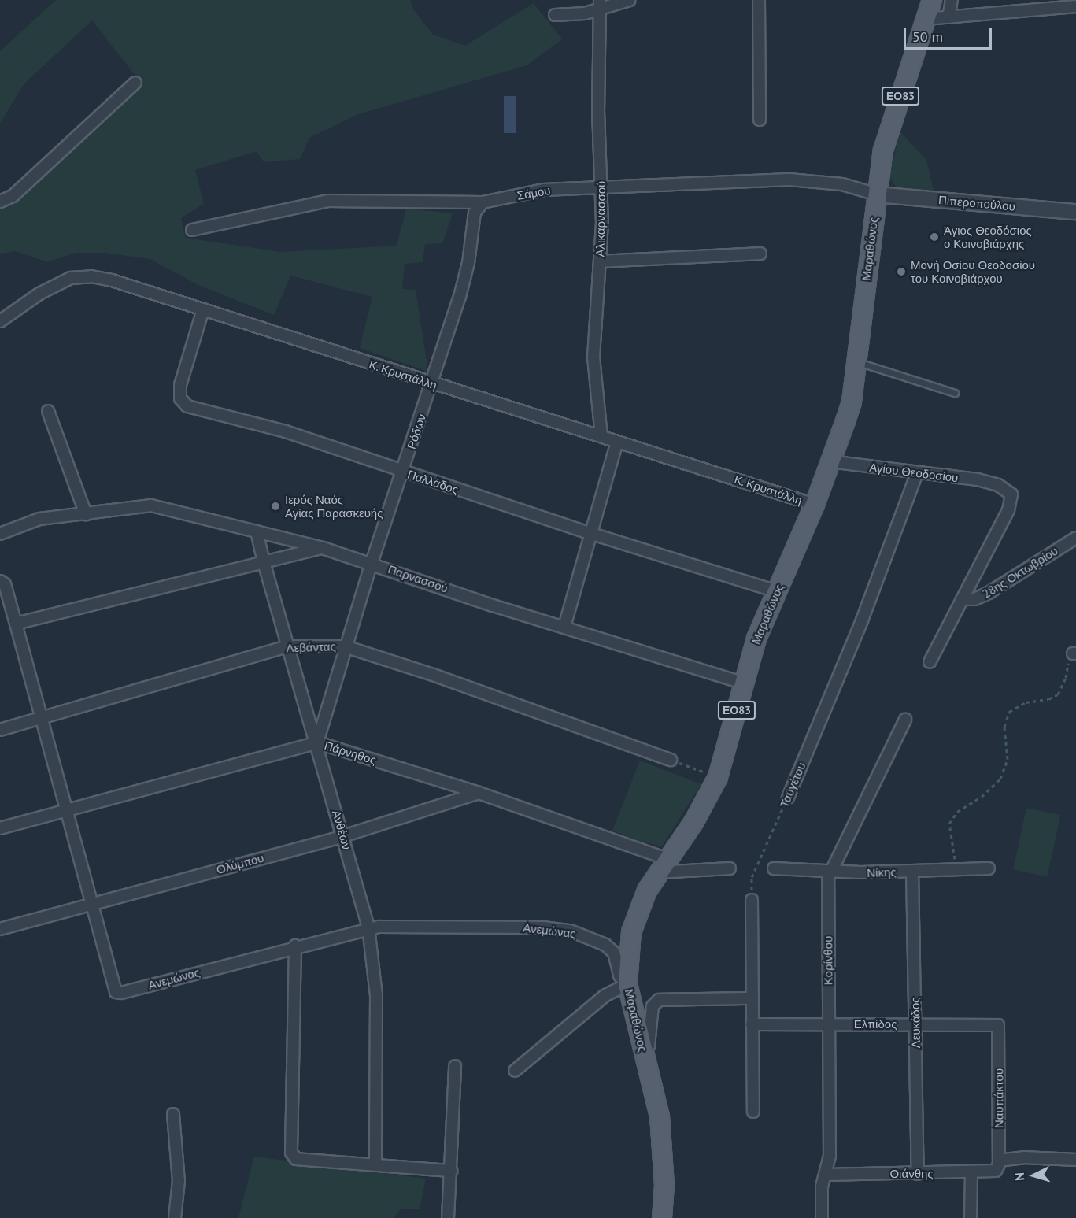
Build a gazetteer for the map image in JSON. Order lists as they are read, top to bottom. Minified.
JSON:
{"streets":{"main road":["ΕΟ83","Μαραθώνος"],"street":["Σάμου","Πιπεροπούλου","Αλικαρνασσού","Κ. Κρυστάλλη","Ρόδων","Αγίου Θεοδοσίου","Παλλάδος","28ης Οκτωβρίου","Παρνασσού","Λεβάντας","Πάρνηθος","Ταϋγέτου","Ανθέων","Ολύμπου","Νίκης","Ανεμώνας","Κορίνθου","Λευκάδος","Ελπίδος","Ναυπάκτου","Οιάνθης"]},"crossings":[["Σάμου","Πιπεροπούλου"],["Σάμου","Αλικαρνασσού"],["Σάμου","Μαραθώνος"],["Σάμου","Ρόδων"],["Πιπεροπούλου","Μαραθώνος"],["Αλικαρνασσού","Κ. Κρυστάλλη"],["Μαραθώνος","Κ. Κρυστάλλη"],["Μαραθώνος","Αγίου Θεοδοσίου"],["Μαραθώνος","Παλλάδος"],["Μαραθώνος","Παρνασσού"],["Μαραθώνος","Πάρνηθος"],["Μαραθώνος","Ανεμώνας"],["Κ. Κρυστάλλη","Ρόδων"],["Κ. Κρυστάλλη","Παλλάδος"],["Ρόδων","Παλλάδος"],["Ρόδων","Παρνασσού"],["Ρόδων","Λεβάντας"],["Ρόδων","Πάρνηθος"],["Ρόδων","Ανθέων"],["Αγίου Θεοδοσίου","28ης Οκτωβρίου"],["Αγίου Θεοδοσίου","Ταϋγέτου"],["Παρνασσού","Ανθέων"],["Λεβάντας","Ανθέων"],["Λεβάντας","Ανεμώνας"],["Πάρνηθος","Ανθέων"],["Πάρνηθος","Ολύμπου"],["Πάρνηθος","Ανεμώνας"],["Ανθέων","Ολύμπου"],["Ανθέων","Ανεμώνας"],["Ολύμπου","Ανεμώνας"],["Νίκης","Κορίνθου"],["Νίκης","Λευκάδος"],["Κορίνθου","Ελπίδος"],["Κορίνθου","Οιάνθης"],["Λευκάδος","Ελπίδος"],["Λευκάδος","Οιάνθης"],["Ελπίδος","Ναυπάκτου"],["Ναυπάκτου","Οιάνθης"]],"places":["Άγιος Θεοδόσιος ο Κοινοβιάρχης","Μονή Οσίου Θεοδοσίου του Κοινοβιάρχου","Ιερός Ναός Αγίας Παρασκευής"],"scale_bar":"50 m","north":"left"}
